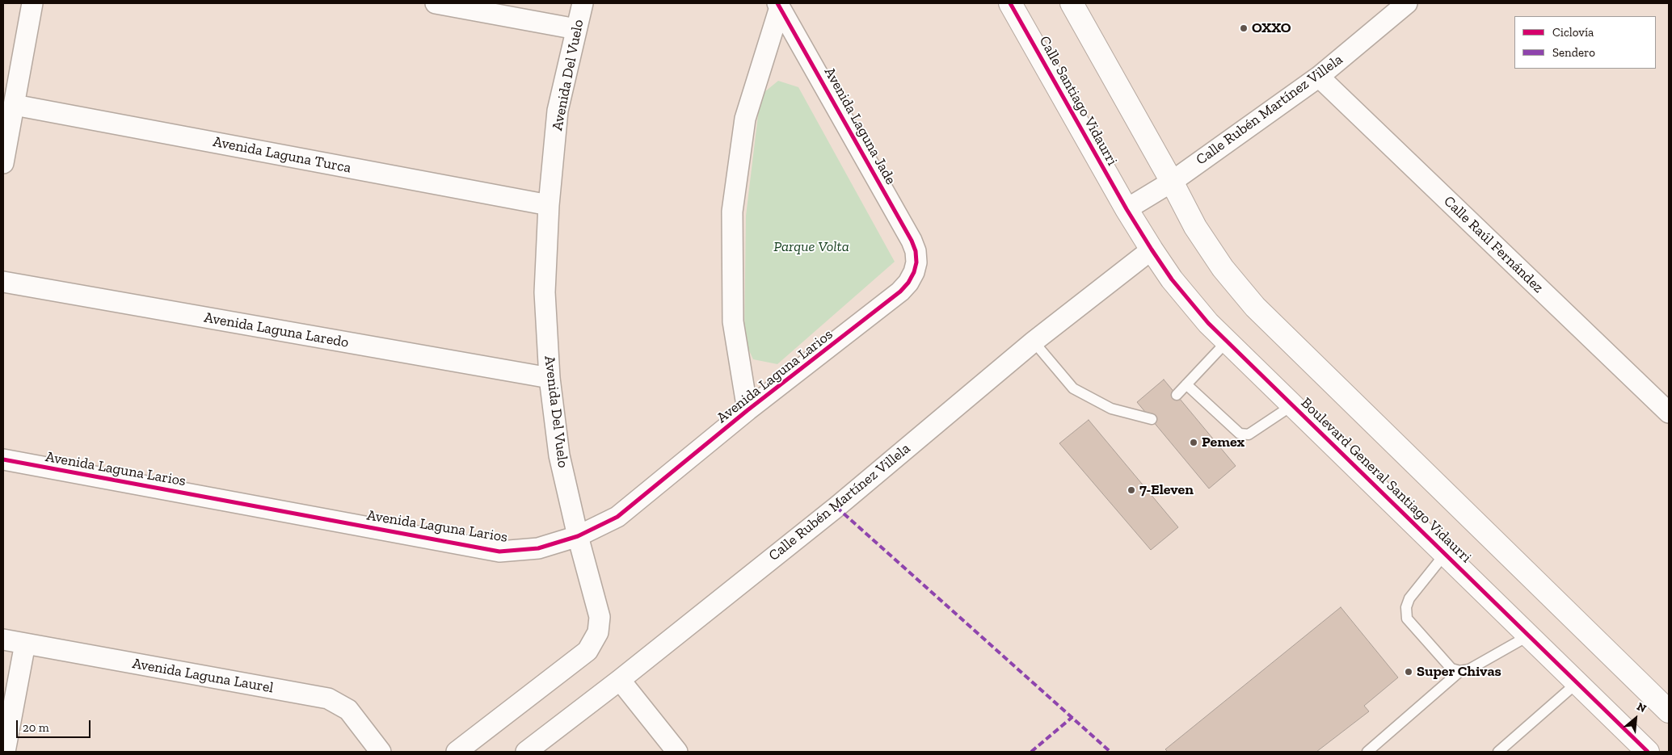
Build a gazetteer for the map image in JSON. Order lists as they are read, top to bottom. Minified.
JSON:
{"streets":{"main road":["Calle Santiago Vidaurri","Boulevard General Santiago Vidaurri"],"street":["Avenida Del Vuelo","Calle Rubén Martínez Villela","Avenida Laguna Jade","Avenida Laguna Turca","Calle Raúl Fernández","Avenida Laguna Laredo","Avenida Laguna Larios","Avenida Laguna Laurel"]},"crossings":[["Avenida Del Vuelo","Avenida Laguna Turca"],["Avenida Del Vuelo","Avenida Laguna Laredo"],["Avenida Del Vuelo","Avenida Laguna Larios"],["Calle Santiago Vidaurri","Calle Rubén Martínez Villela"],["Calle Santiago Vidaurri","Boulevard General Santiago Vidaurri"],["Calle Rubén Martínez Villela","Calle Raúl Fernández"],["Calle Rubén Martínez Villela","Boulevard General Santiago Vidaurri"],["Avenida Laguna Jade","Avenida Laguna Larios"]],"parks":["Parque Volta"],"places":["OXXO","Pemex","7-Eleven","Super Chivas"],"legend":["Ciclovía","Sendero"],"scale_bar":"20 m","north":"top right"}
